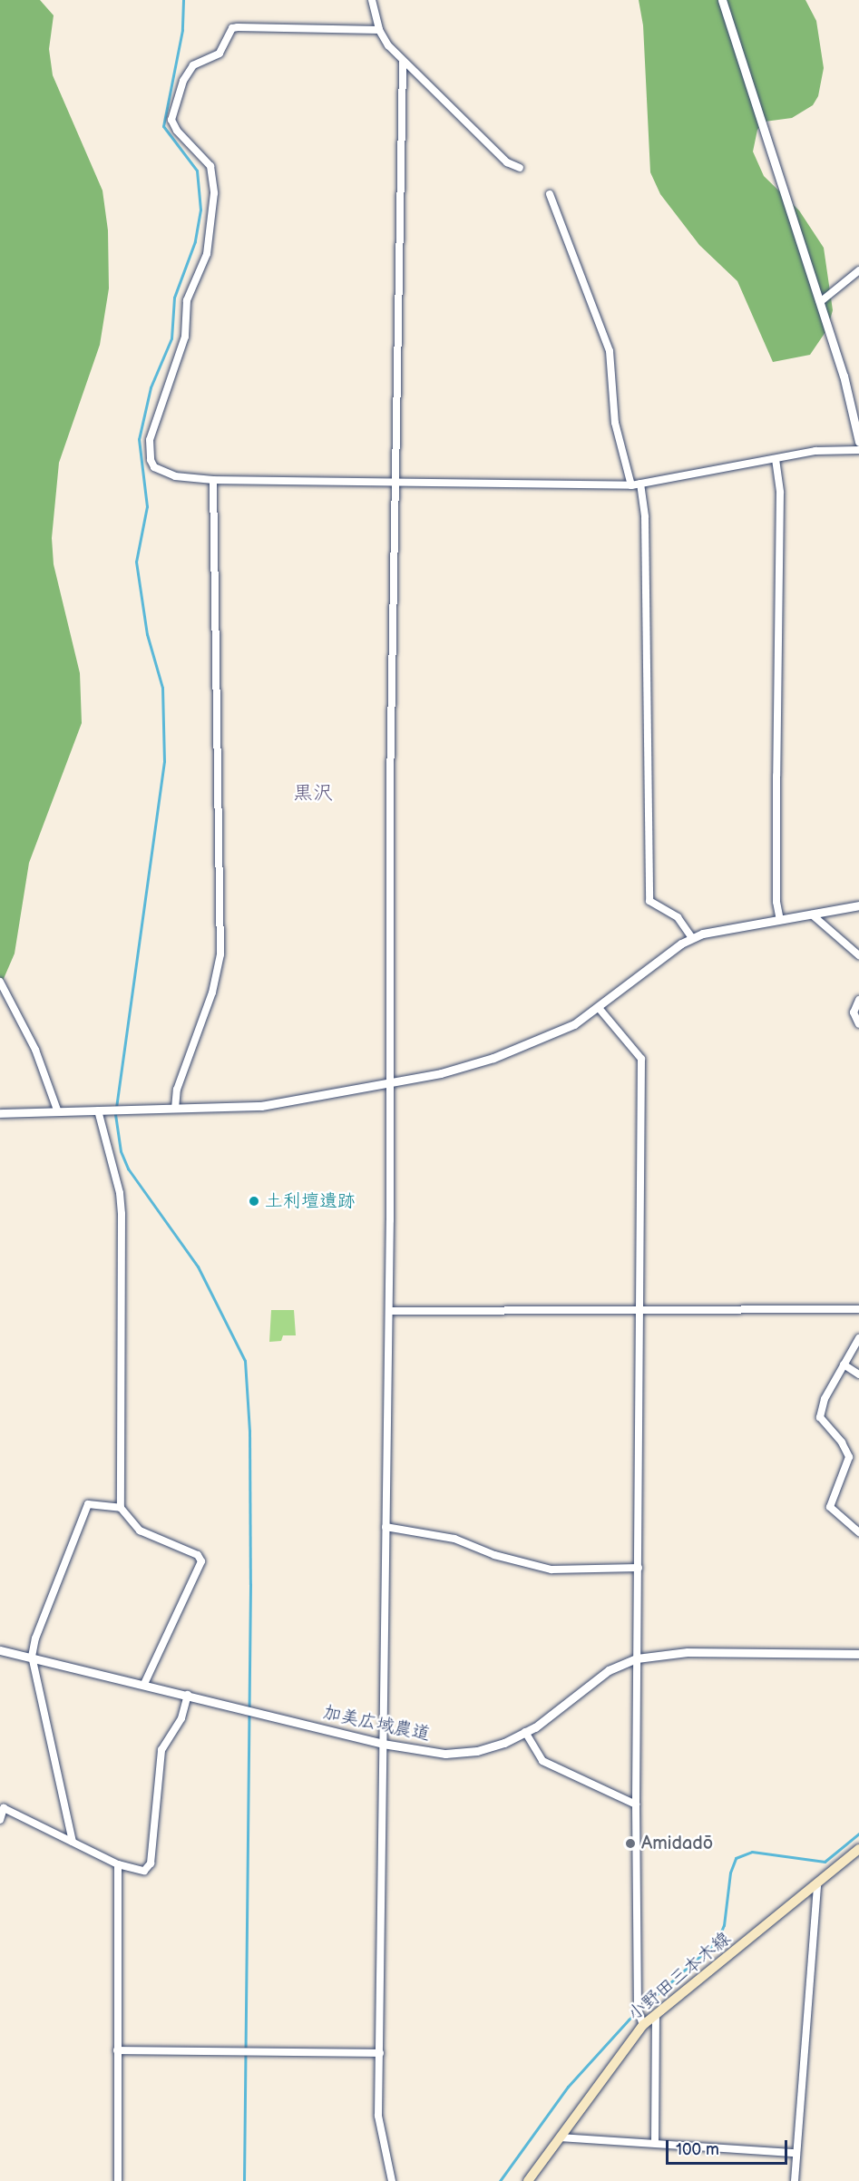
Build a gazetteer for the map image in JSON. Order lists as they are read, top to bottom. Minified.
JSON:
{"streets":{"main road":["小野田三本木線"],"street":["加美広域農道"]},"districts":["黒沢"],"places":["土利壇遺跡","Amidadō"],"scale_bar":"100 m"}
